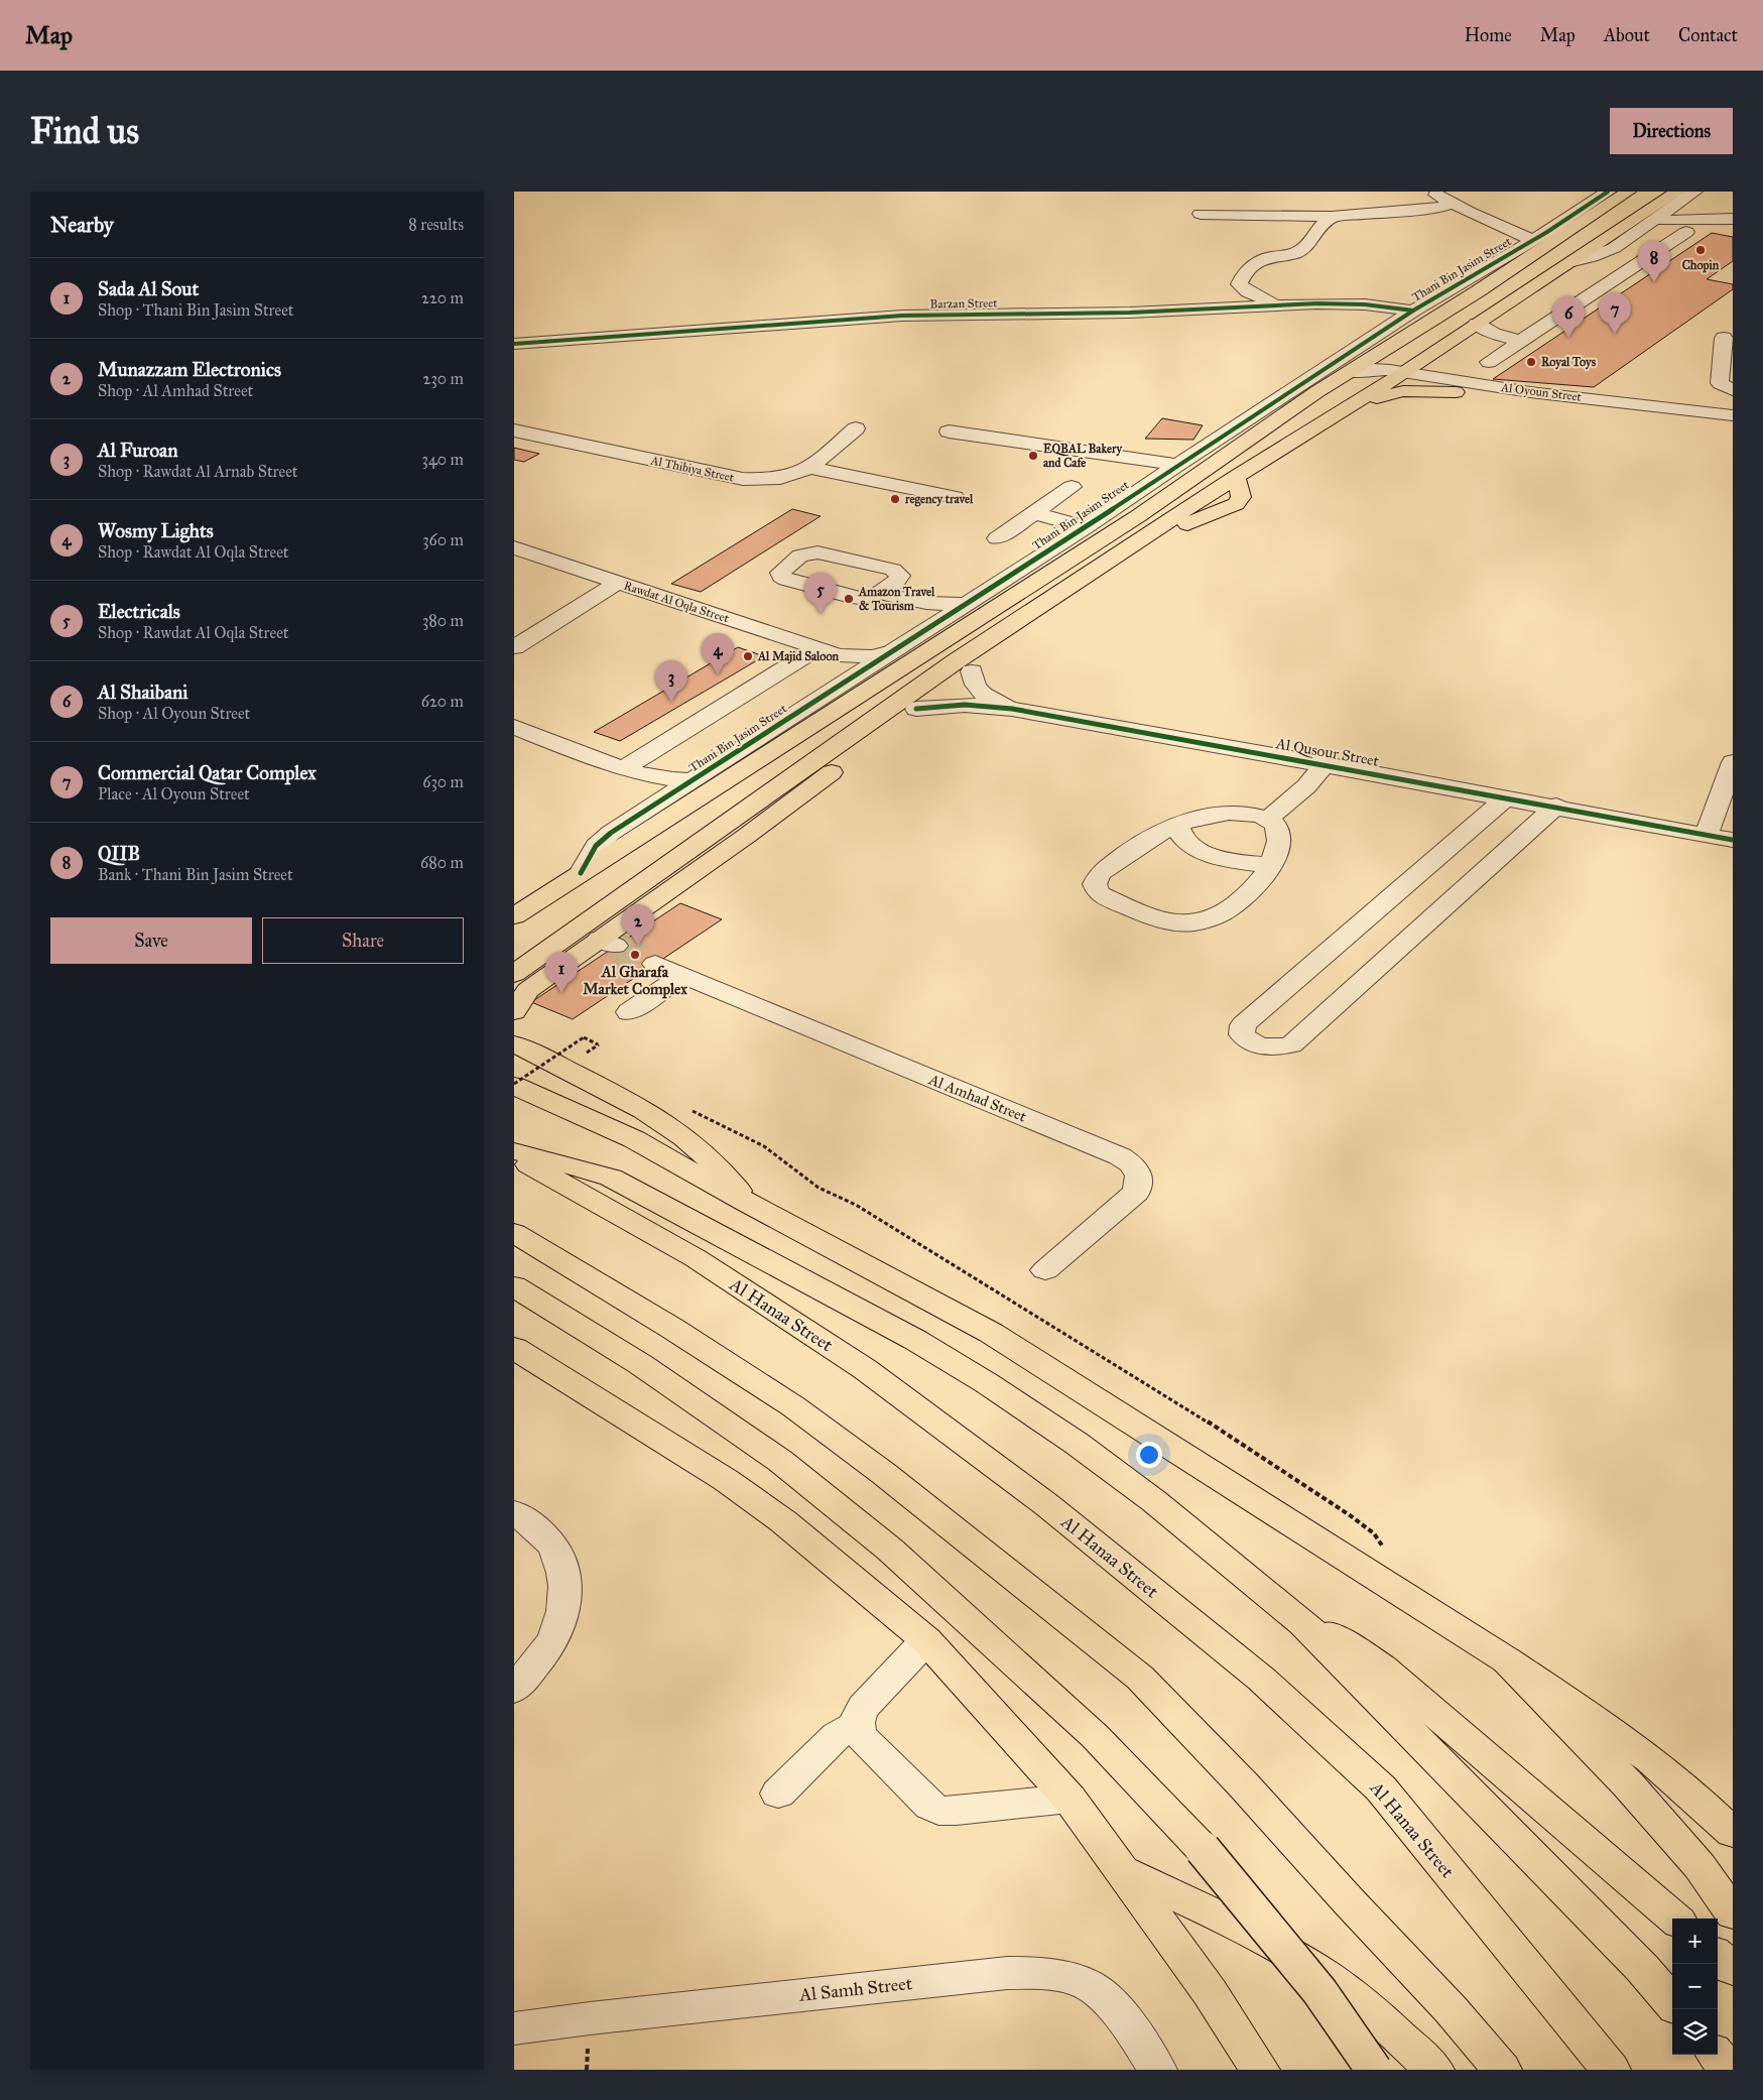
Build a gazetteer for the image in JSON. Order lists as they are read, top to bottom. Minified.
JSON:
{"streets":{"main road":["Thani Bin Jasim Street","Al Hanaa Street"],"street":["Barzan Street","Al Oyoun Street","Al Thibiya Street","Rawdat Al Oqla Street","Al Qusour Street","Al Amhad Street","Al Samh Street"]},"crossings":[["Thani Bin Jasim Street","Barzan Street"],["Thani Bin Jasim Street","Al Oyoun Street"],["Thani Bin Jasim Street","Rawdat Al Oqla Street"]],"places":["Chopin","Royal Toys","EQBAL Bakery and Cafe","regency travel","Amazon Travel & Tourism","Al Majid Saloon","Al Gharafa Market Complex"],"page":{"header":"Map","nav":["Home","Map","About","Contact"],"buttons":["Directions",["Save","Share"]],"title":"Find us","heading":["Nearby","8 results"],"pins":["8","7","6","5","4","3","2","1"],"list":[{"mark":"1","name":"Sada Al Sout","note":"Shop · Thani Bin Jasim Street","value":"220 m"},{"mark":"2","name":"Munazzam Electronics","note":"Shop · Al Amhad Street","value":"230 m"},{"mark":"3","name":"Al Furoan","note":"Shop · Rawdat Al Arnab Street","value":"340 m"},{"mark":"4","name":"Wosmy Lights","note":"Shop · Rawdat Al Oqla Street","value":"360 m"},{"mark":"5","name":"Electricals","note":"Shop · Rawdat Al Oqla Street","value":"380 m"},{"mark":"6","name":"Al Shaibani","note":"Shop · Al Oyoun Street","value":"620 m"},{"mark":"7","name":"Commercial Qatar Complex","note":"Place · Al Oyoun Street","value":"630 m"},{"mark":"8","name":"QIIB","note":"Bank · Thani Bin Jasim Street","value":"680 m"}],"map_buttons":["+","−"]}}
